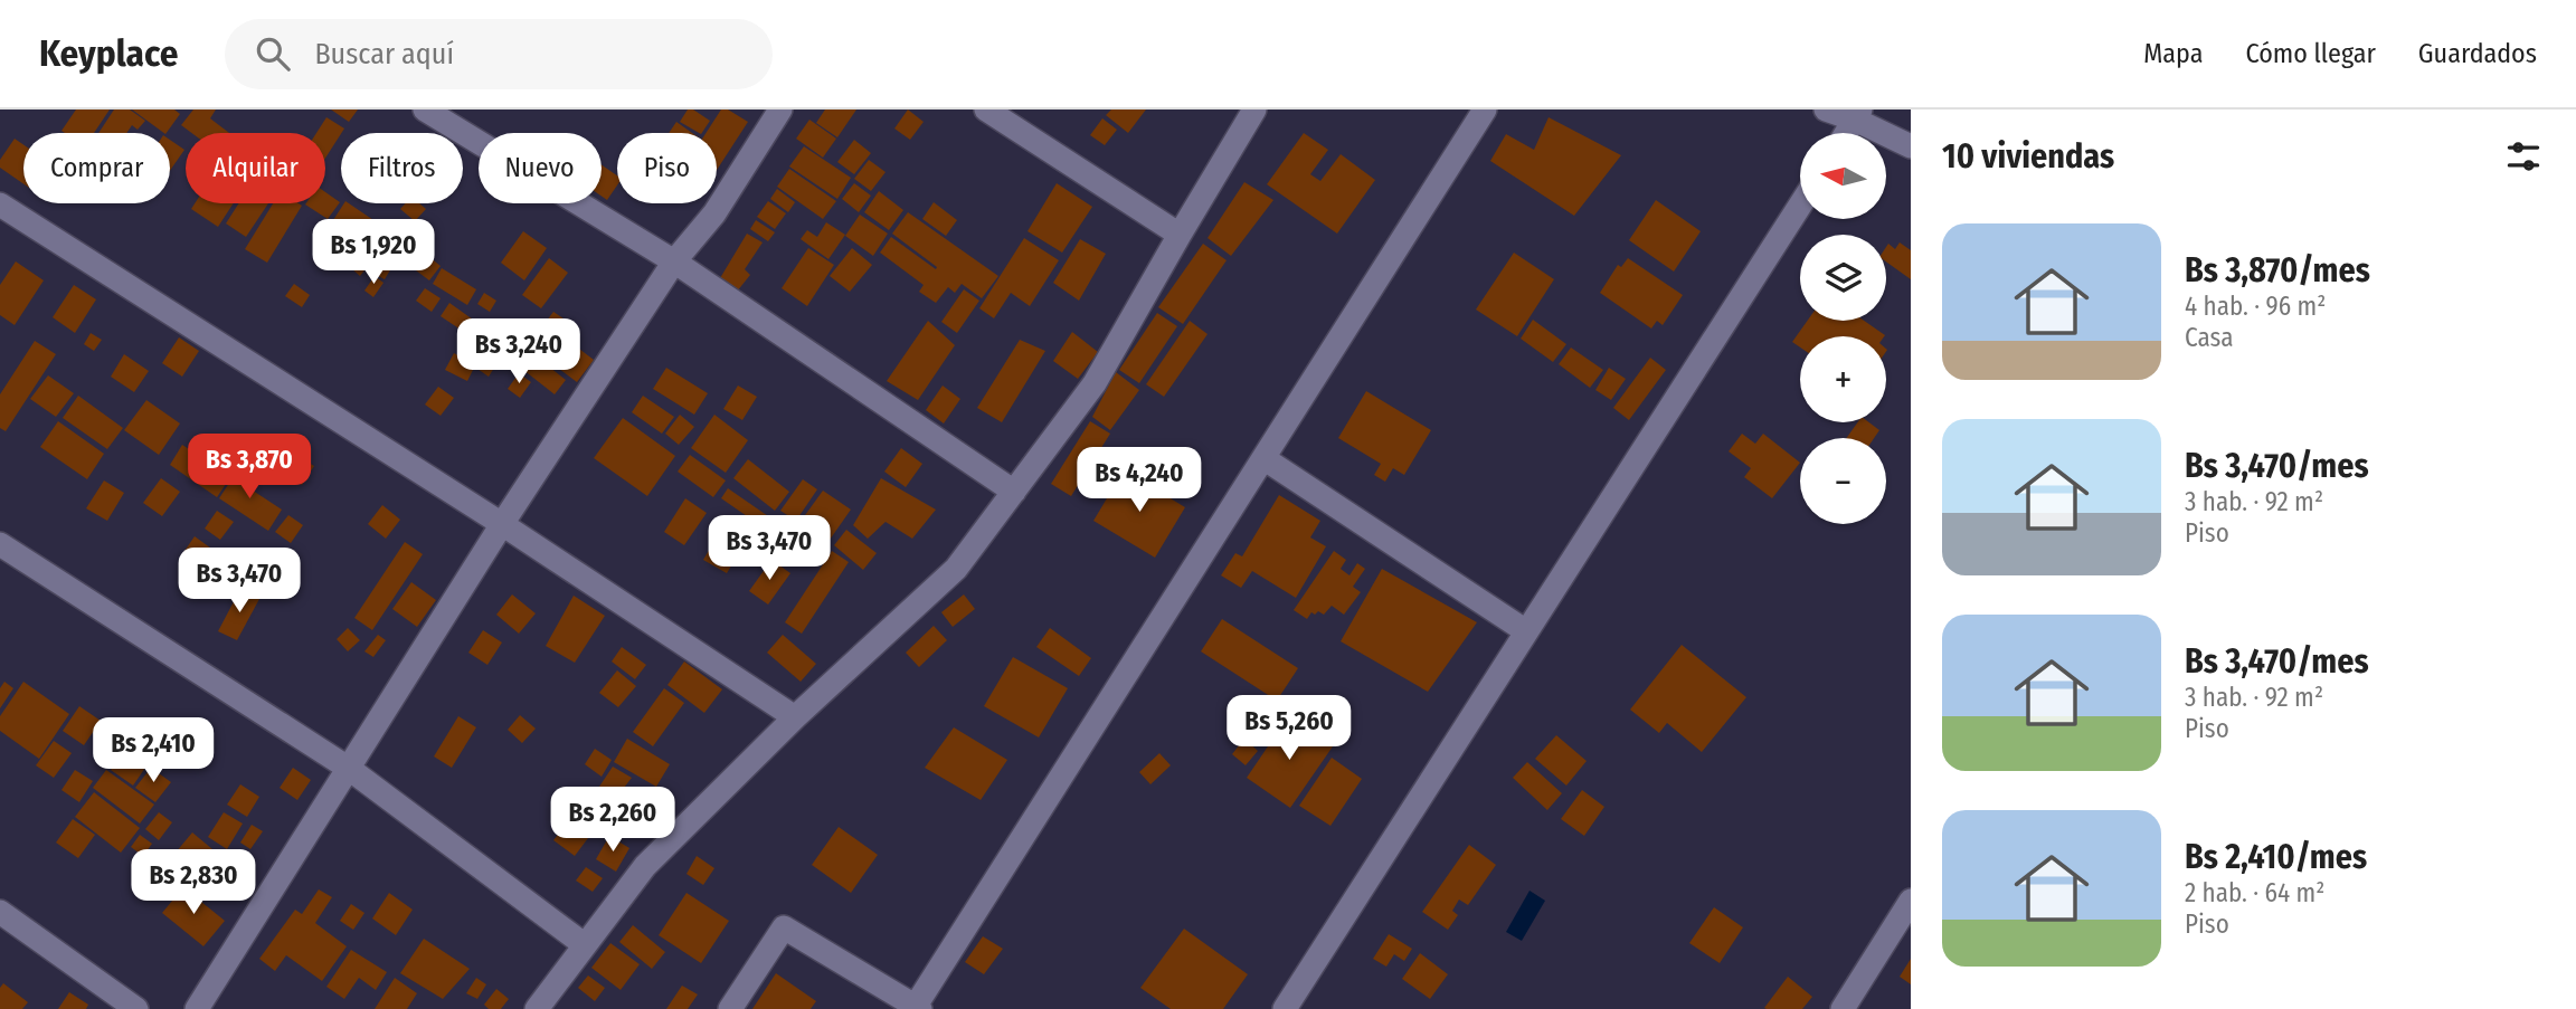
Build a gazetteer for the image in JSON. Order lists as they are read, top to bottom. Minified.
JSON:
{"north":"left","page":{"header":"Keyplace","search":"Buscar aquí","nav":["Mapa","Cómo llegar","Guardados"],"heading":"10 viviendas","map_buttons":["+","−"],"chip":["Comprar","Alquilar","Filtros","Nuevo","Piso"],"list":[{"name":"Bs 3,870/mes","note":"4 hab. · 96 m² · Casa"},{"name":"Bs 3,470/mes","note":"3 hab. · 92 m² · Piso"},{"name":"Bs 3,470/mes","note":"3 hab. · 92 m² · Piso"},{"name":"Bs 2,410/mes","note":"2 hab. · 64 m² · Piso"}],"price":["Bs 1,920","Bs 3,240","Bs 3,870","Bs 4,240","Bs 3,470","Bs 3,470","Bs 5,260","Bs 2,410","Bs 2,260","Bs 2,830"]}}
